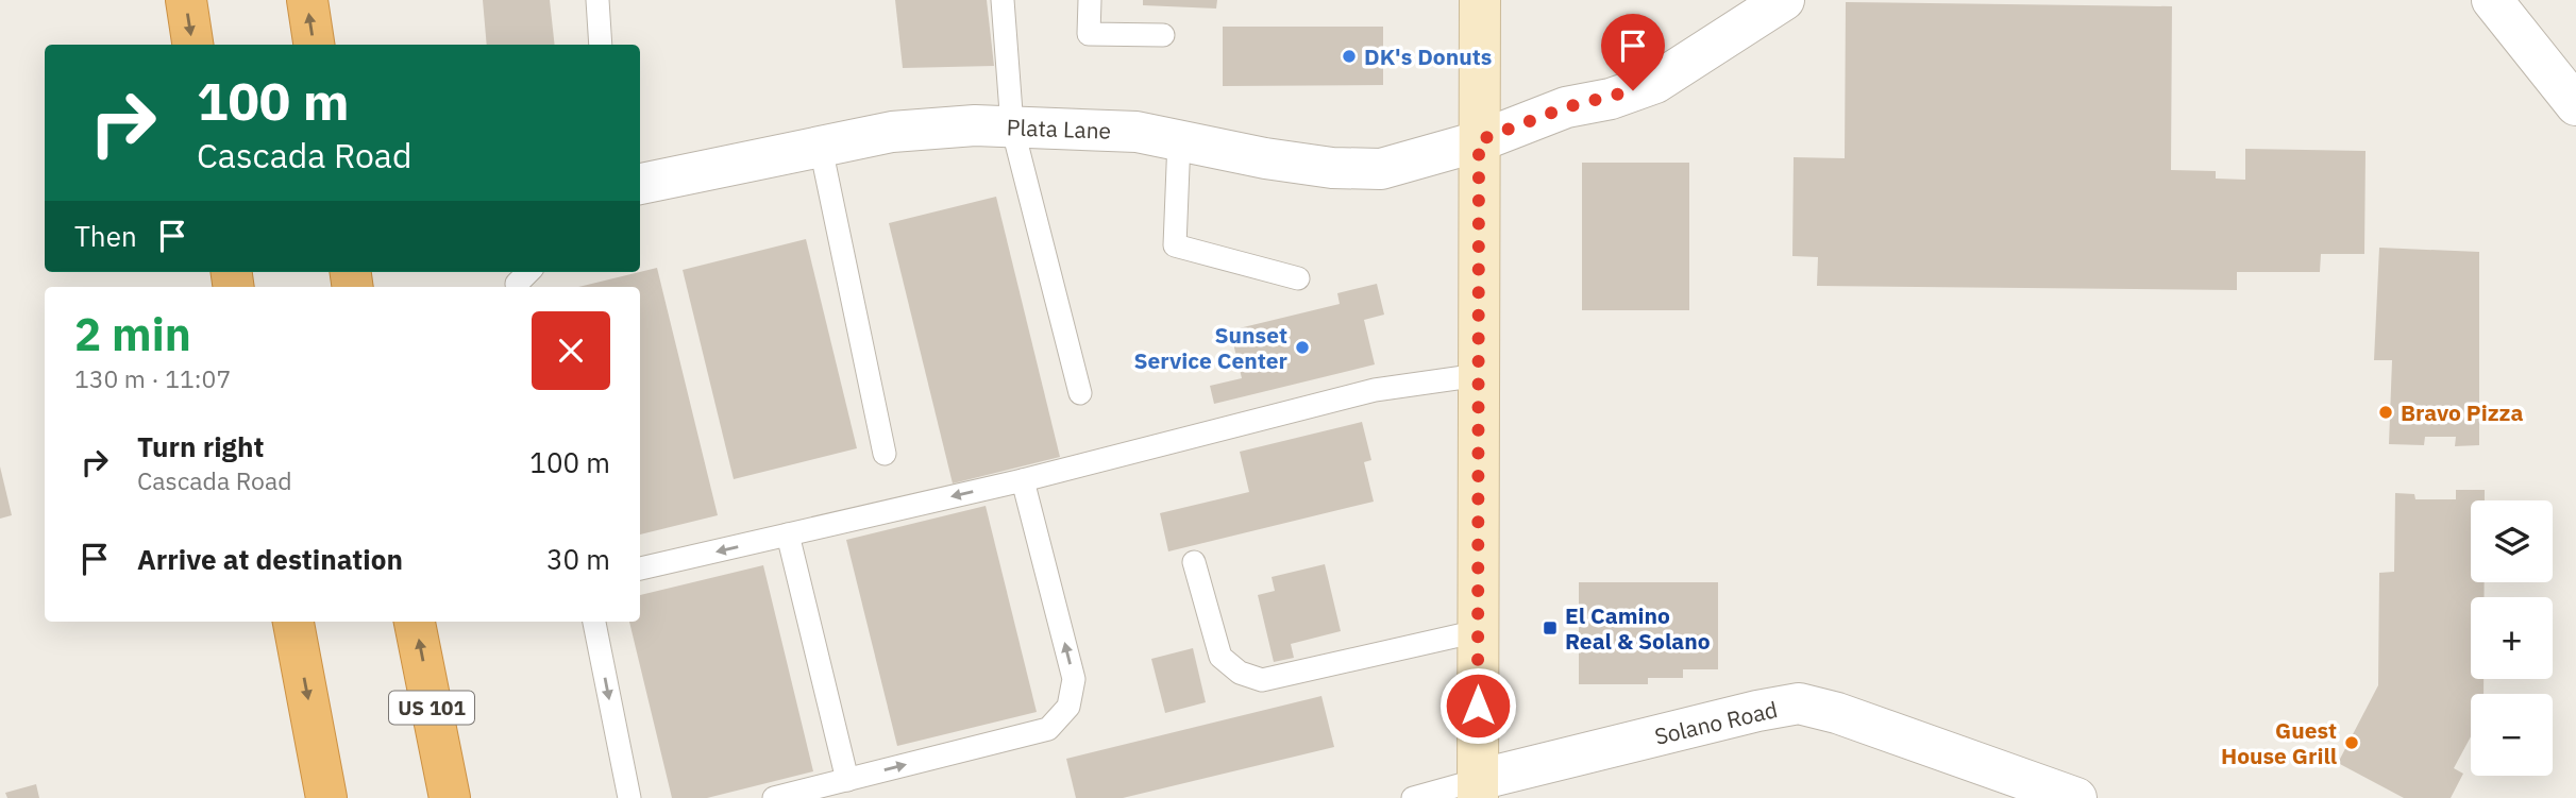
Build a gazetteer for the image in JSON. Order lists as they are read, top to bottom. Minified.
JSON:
{"streets":{"highway":["US 101"],"street":["Plata Lane","Solano Road"]},"places":{"other":["DK's Donuts","Sunset Service Center","Bravo Pizza","Guest House Grill"],"transit":["El Camino Real & Solano"]},"page":{"turn":["100 m","Cascada Road"],"then":"Then","heading":["2 min","130 m · 11:07"],"list":[{"name":"Turn right","note":"Cascada Road","value":"100 m"},{"name":"Arrive at destination","value":"30 m"}],"map_buttons":["+","−"]}}
